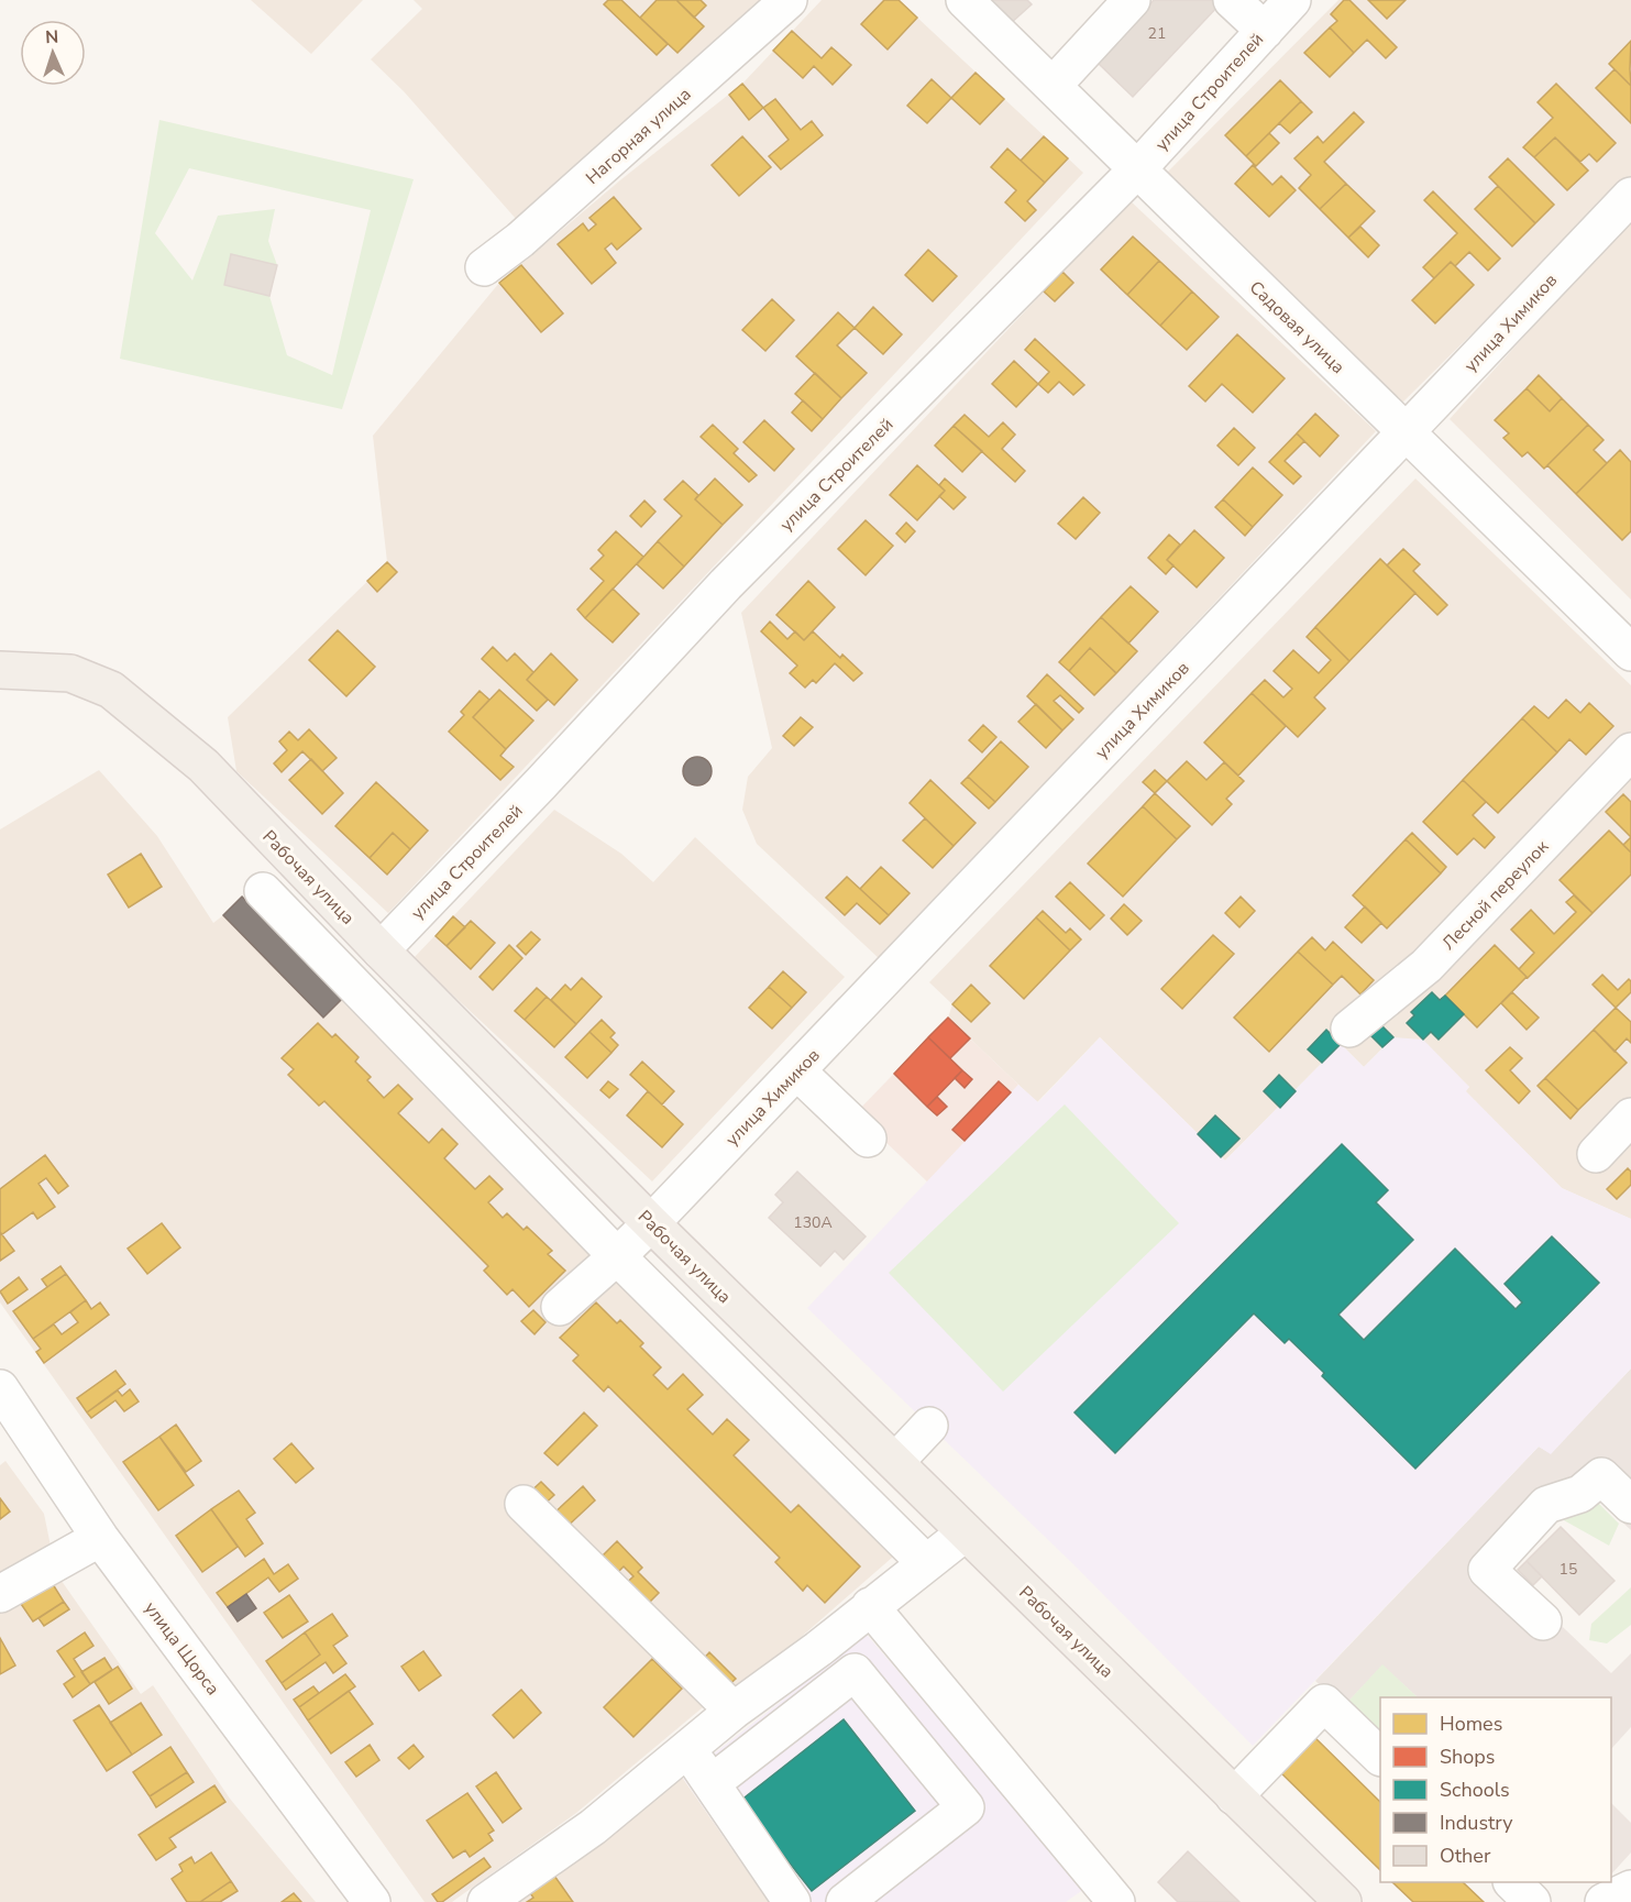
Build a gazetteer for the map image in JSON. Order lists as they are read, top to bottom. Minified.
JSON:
{"streets":{"main road":["Рабочая улица"],"street":["улица Строителей","Нагорная улица","улица Химиков","Садовая улица","Лесной переулок","улица Щорса"]},"crossings":[["улица Строителей","Садовая улица"],["улица Строителей","Рабочая улица"],["улица Химиков","Садовая улица"],["улица Химиков","Рабочая улица"]],"house_numbers":["21","130А","15"],"legend":["Homes","Shops","Schools","Industry","Other"],"north":"top"}
